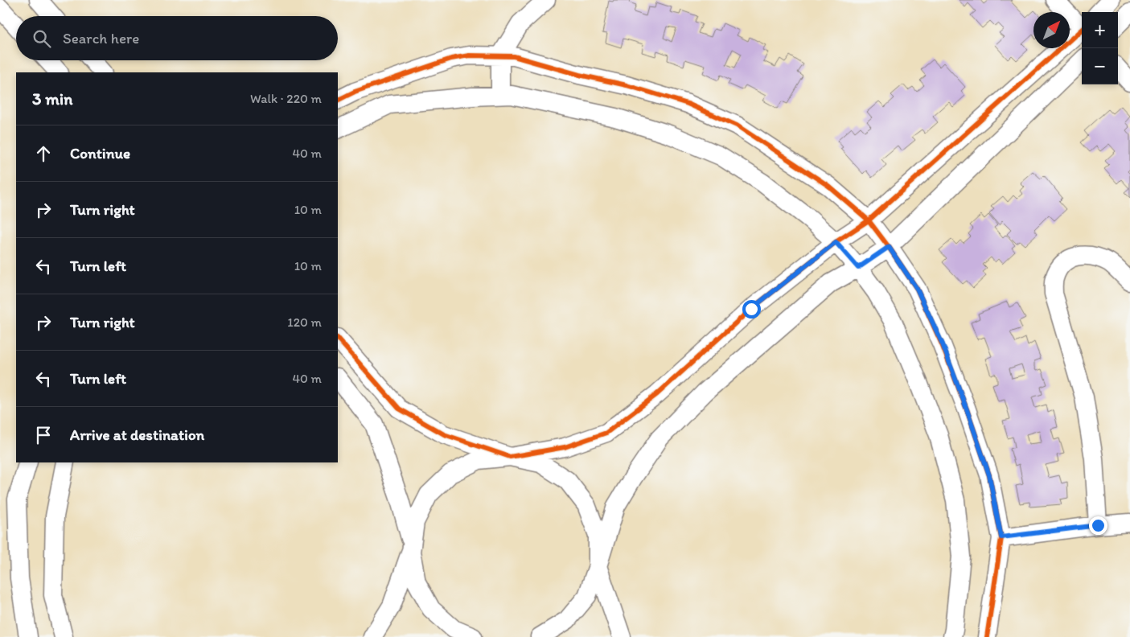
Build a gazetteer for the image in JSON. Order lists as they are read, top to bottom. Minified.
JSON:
{"north":"top right","page":{"map_buttons":["+","−"],"search":"Search here","heading":["3 min","Walk · 220 m"],"list":[["Continue","40 m"],["Turn right","10 m"],["Turn left","10 m"],["Turn right","120 m"],["Turn left","40 m"],"Arrive at destination"]}}
